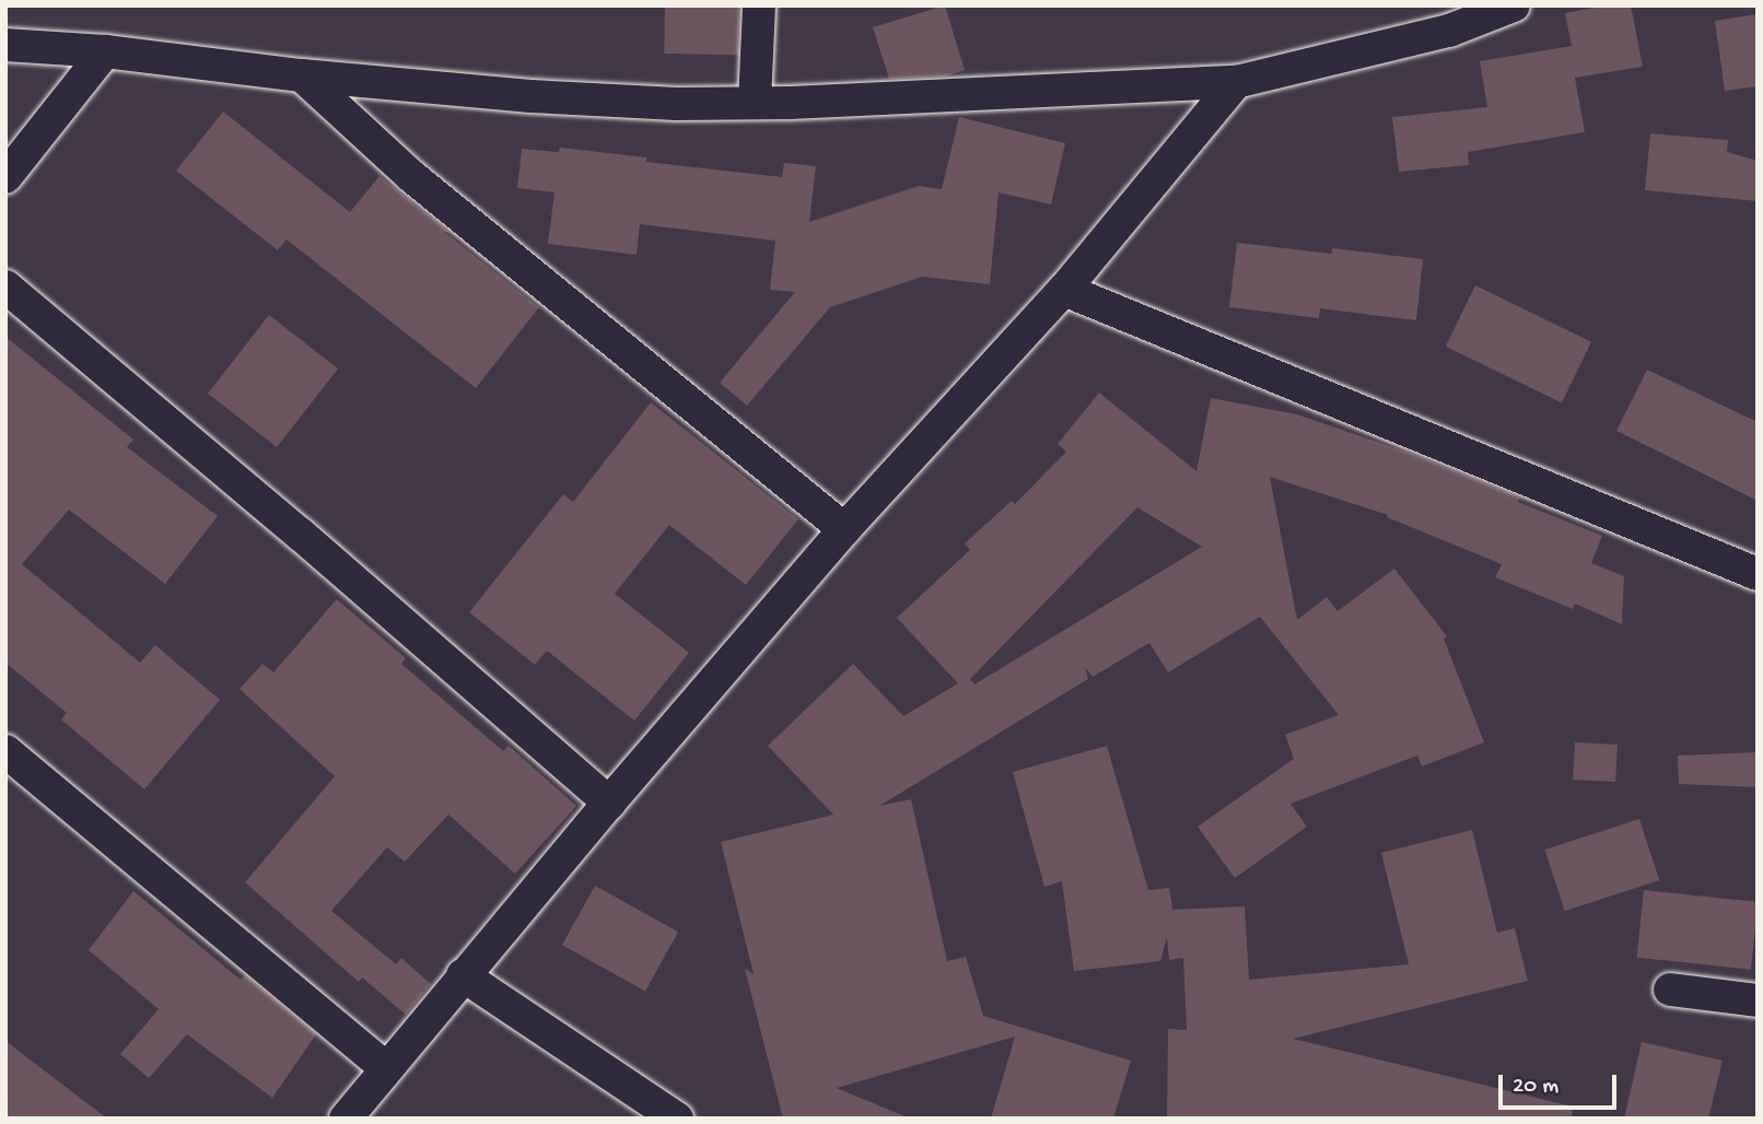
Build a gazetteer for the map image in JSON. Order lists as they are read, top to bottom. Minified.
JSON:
{"scale_bar":"20 m"}
